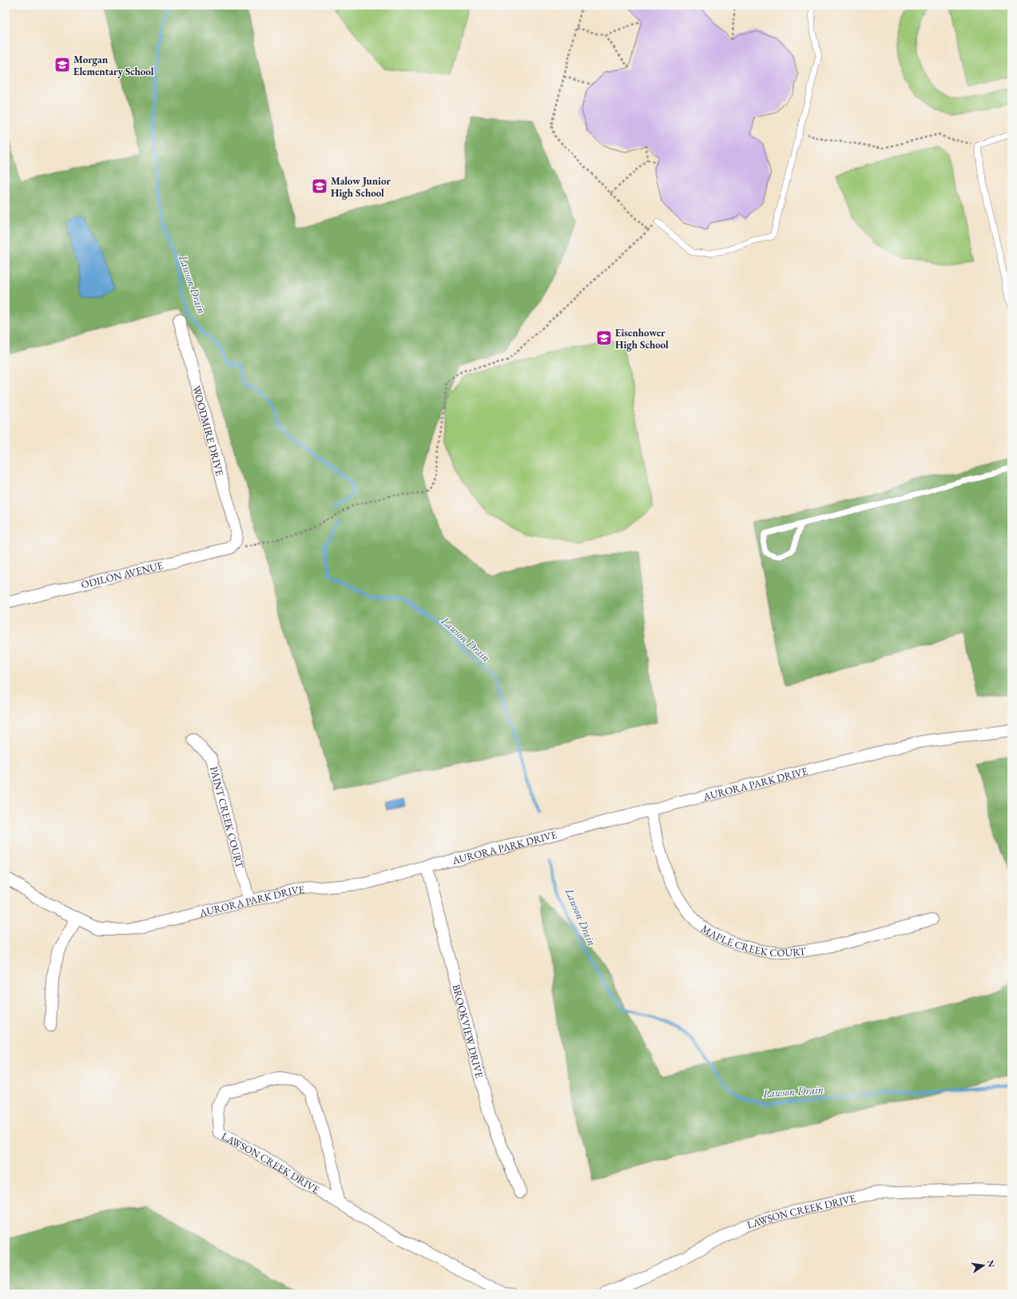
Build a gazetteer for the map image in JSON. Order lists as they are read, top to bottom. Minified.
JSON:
{"streets":{"street":["WOODMIRE DRIVE","ODILON AVENUE","AURORA PARK DRIVE","PAINT CREEK COURT","MAPLE CREEK COURT","BROOKVIEW DRIVE","LAWSON CREEK DRIVE"]},"crossings":[["WOODMIRE DRIVE","ODILON AVENUE"],["AURORA PARK DRIVE","PAINT CREEK COURT"],["AURORA PARK DRIVE","MAPLE CREEK COURT"],["AURORA PARK DRIVE","BROOKVIEW DRIVE"]],"water":["Lawson Drain"],"places":{"school or university":["Morgan Elementary School","Malow Junior High School","Eisenhower High School"]},"north":"right"}
